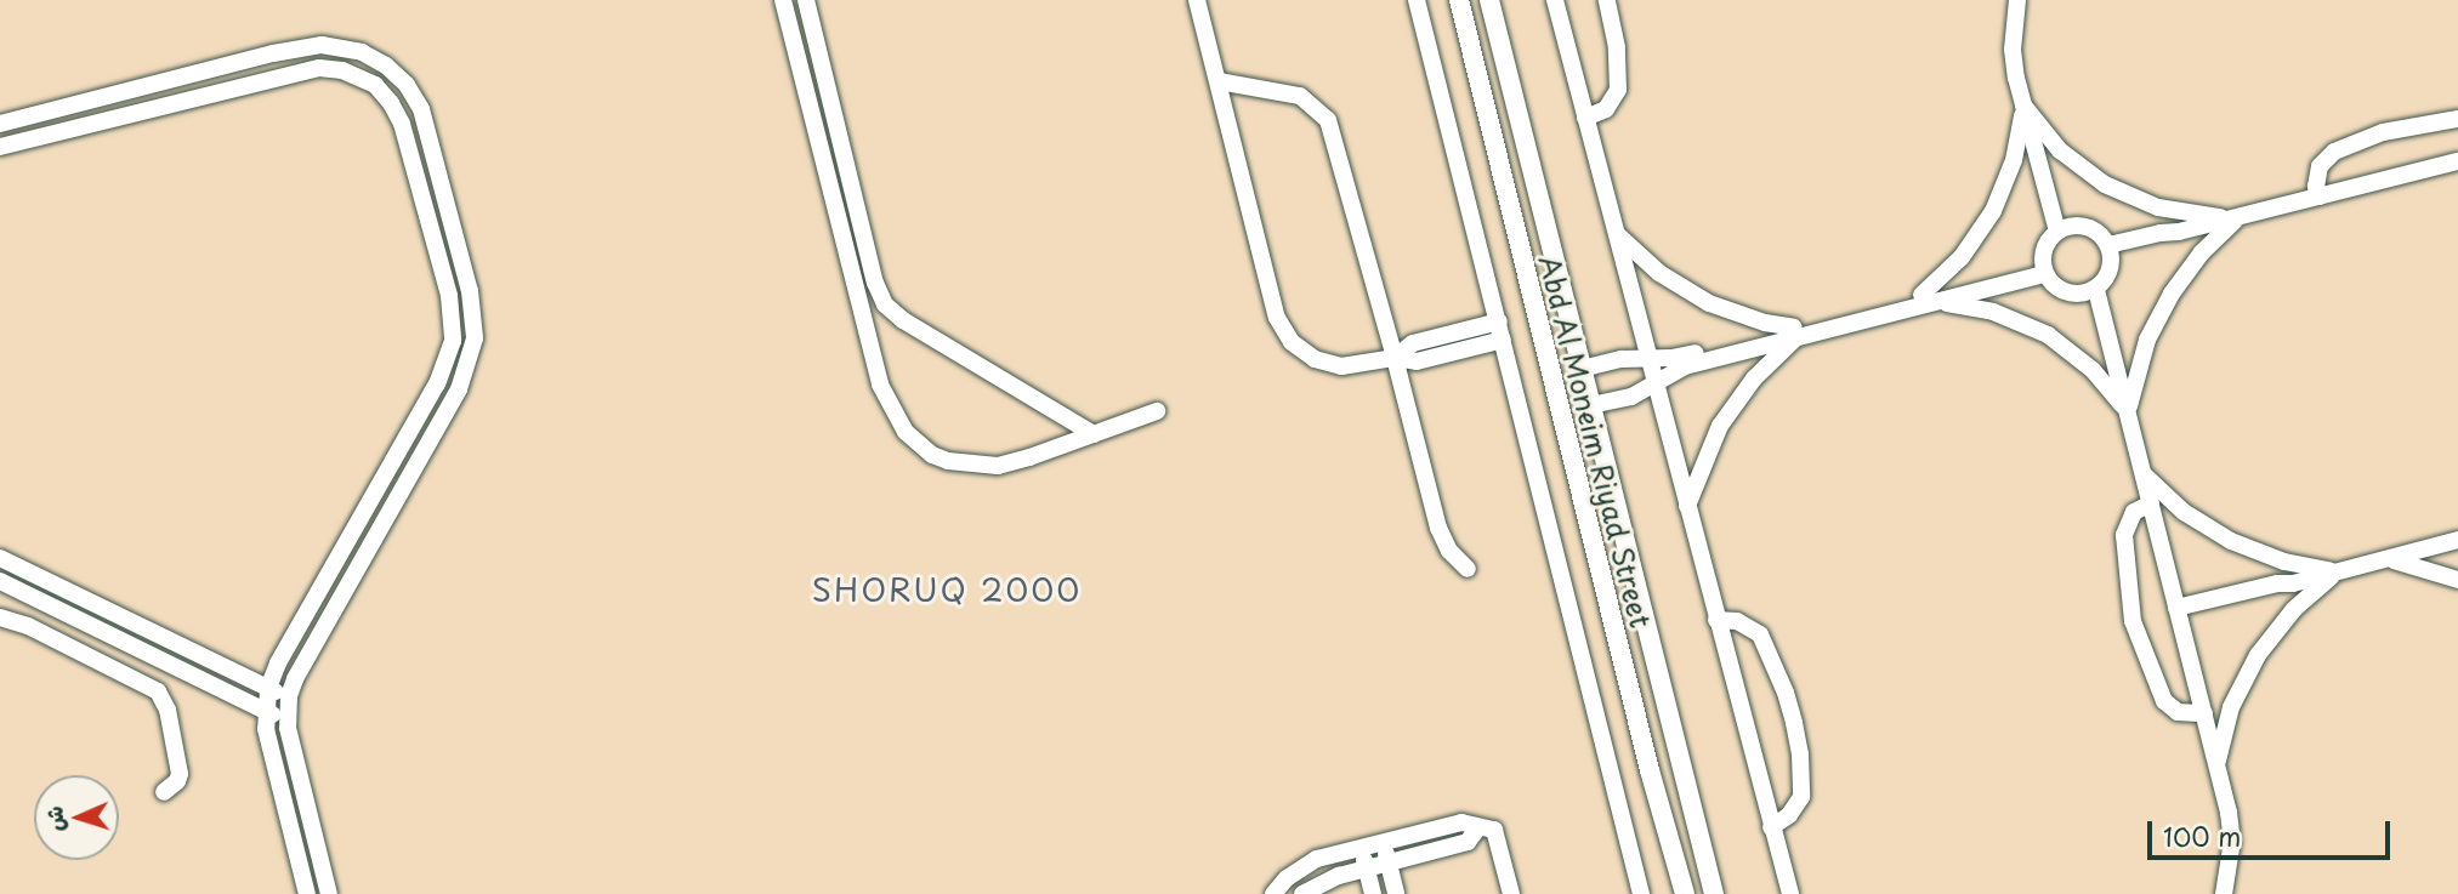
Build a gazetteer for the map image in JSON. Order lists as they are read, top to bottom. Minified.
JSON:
{"streets":{"street":["Abd Al Moneim Riyad Street"]},"districts":["SHORUQ 2000"],"scale_bar":"100 m","north":"left"}
